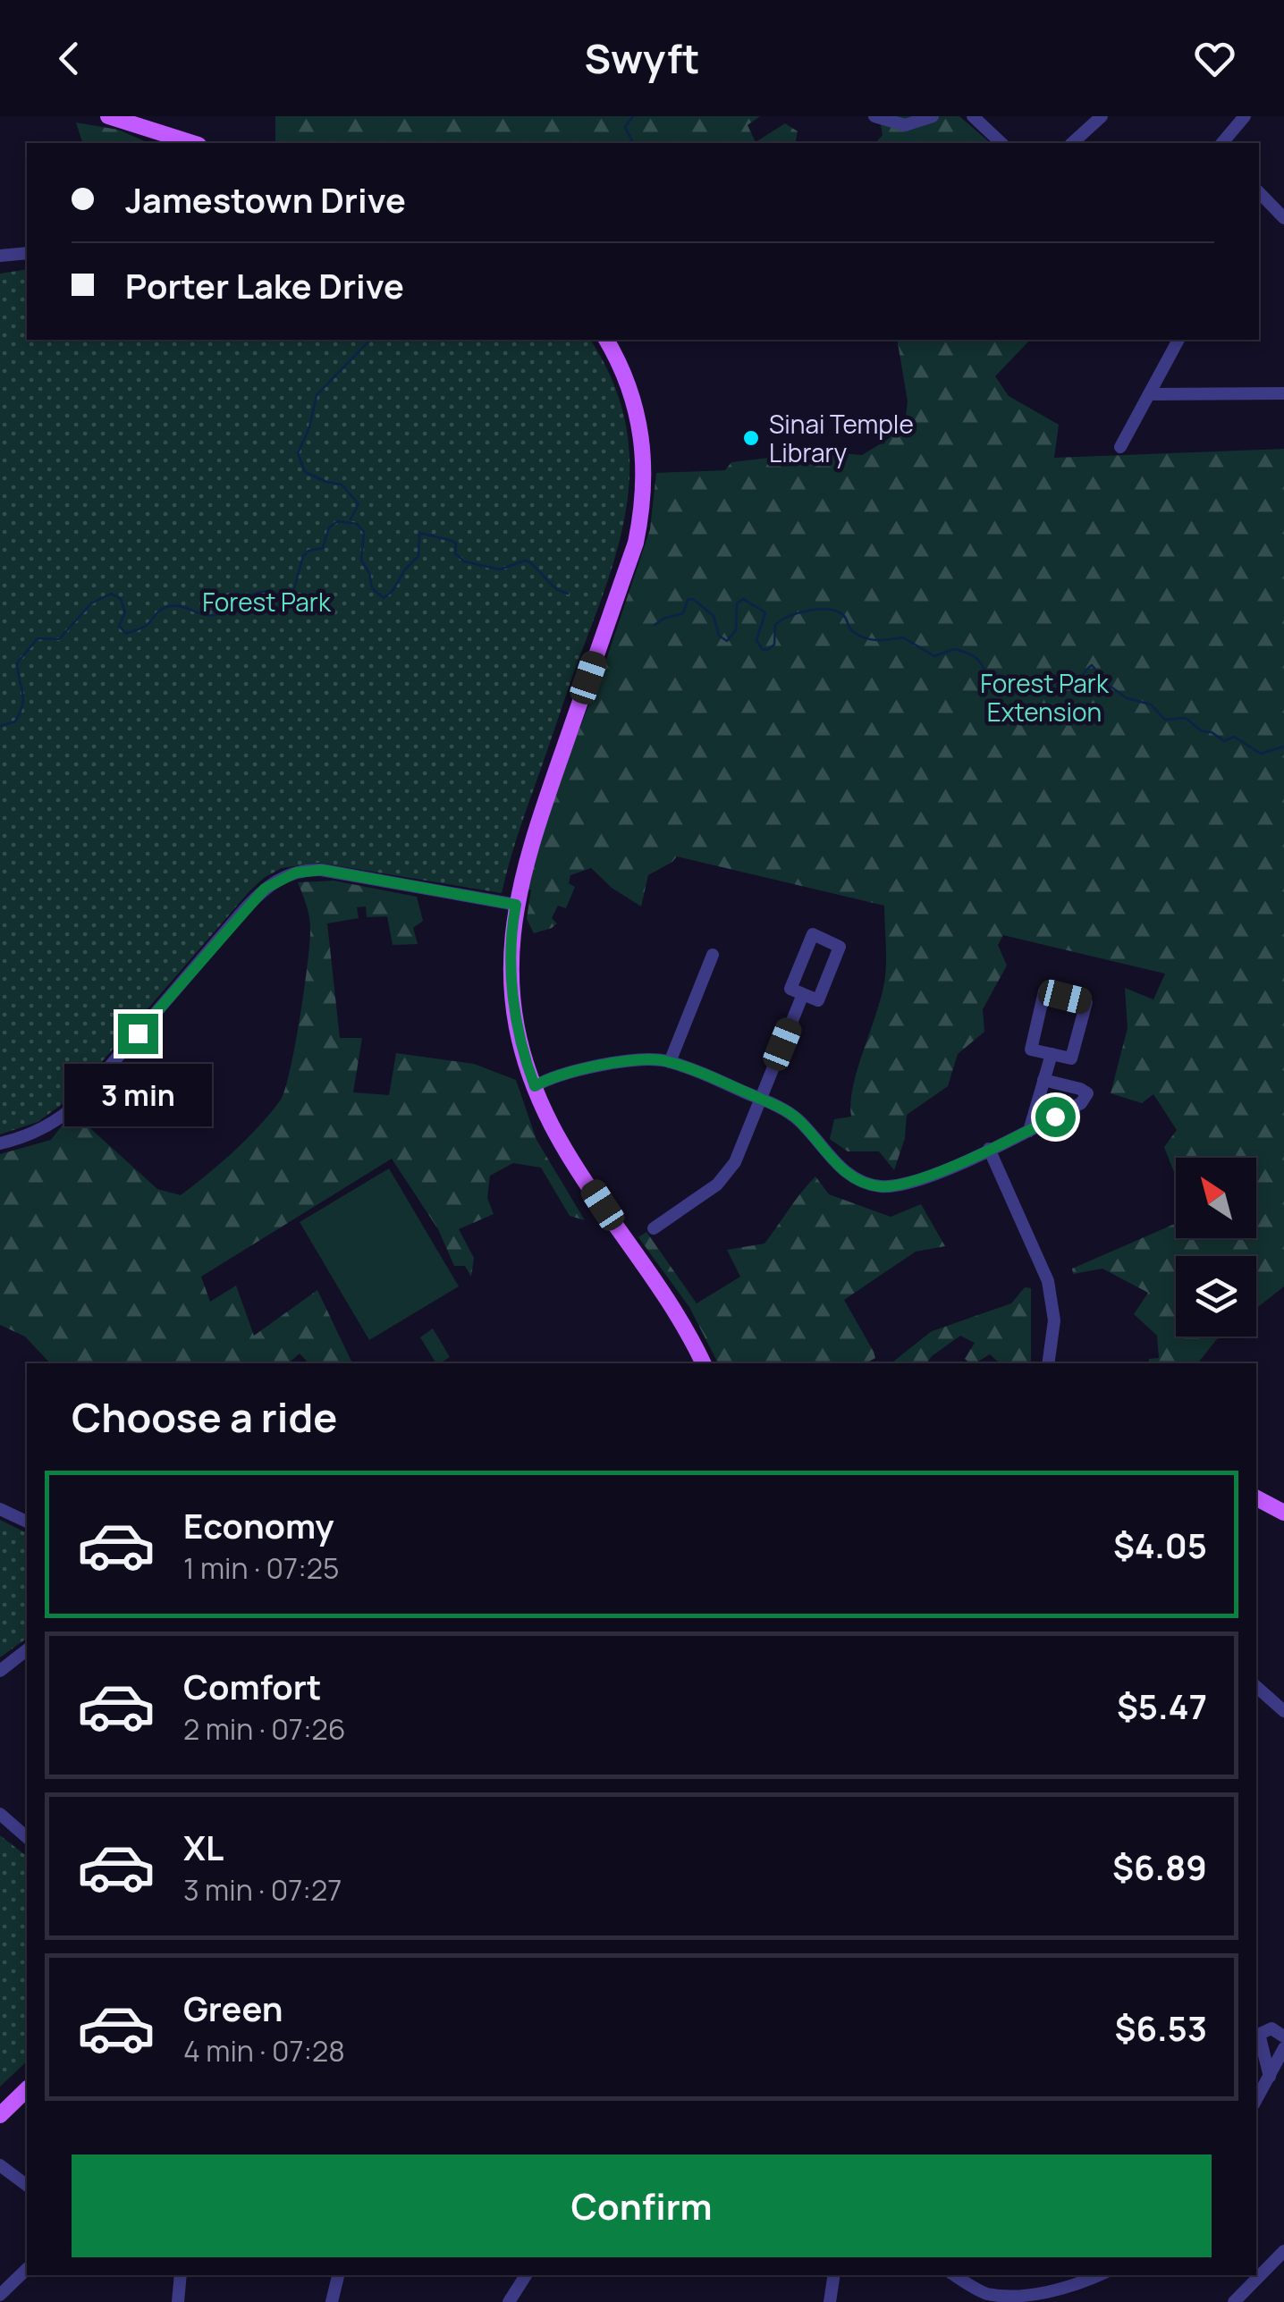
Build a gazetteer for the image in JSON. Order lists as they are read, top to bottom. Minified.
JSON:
{"parks":["Forest Park","Forest Park Extension"],"places":["Sinai Temple Library"],"north":"top left","page":{"header":"Swyft","banner":["Jamestown Drive","Porter Lake Drive"],"bubble":"3 min","heading":"Choose a ride","list":[{"name":"Economy","note":"1 min · 07:25","value":"$4.05"},{"name":"Comfort","note":"2 min · 07:26","value":"$5.47"},{"name":"XL","note":"3 min · 07:27","value":"$6.89"},{"name":"Green","note":"4 min · 07:28","value":"$6.53"}],"buttons":"Confirm"}}
